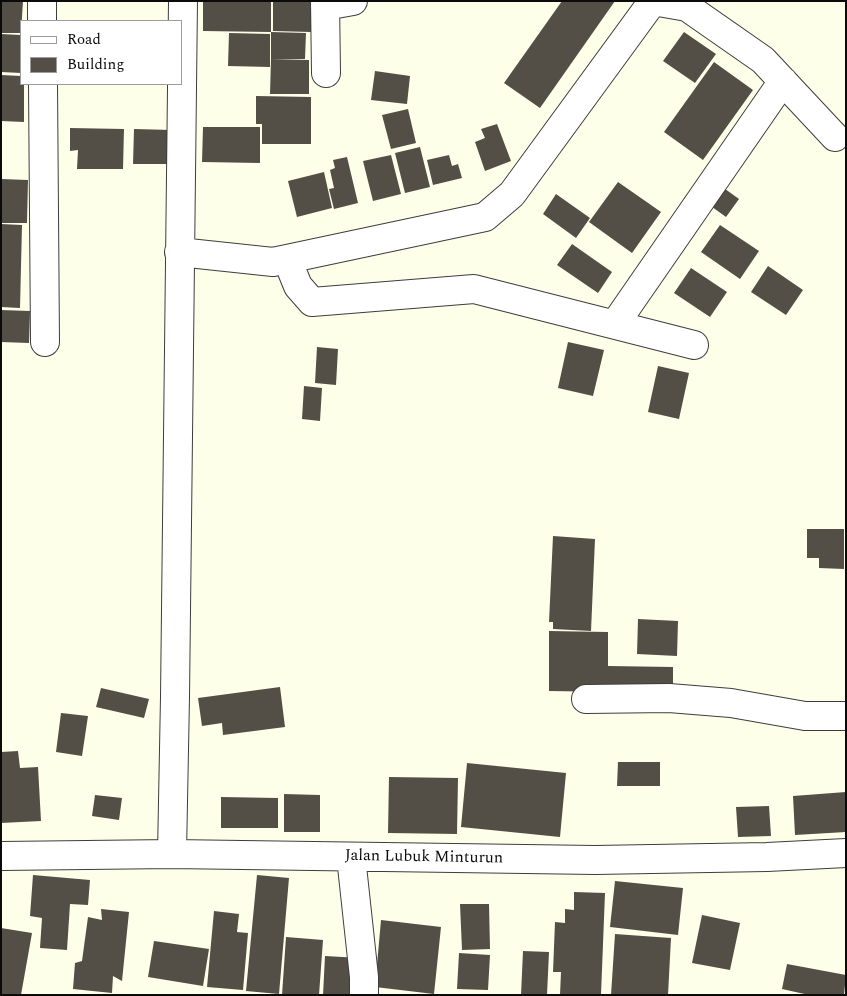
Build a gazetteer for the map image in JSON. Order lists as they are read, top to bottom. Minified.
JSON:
{"streets":{"street":["Jalan Lubuk Minturun"]},"legend":["Road","Building"]}
